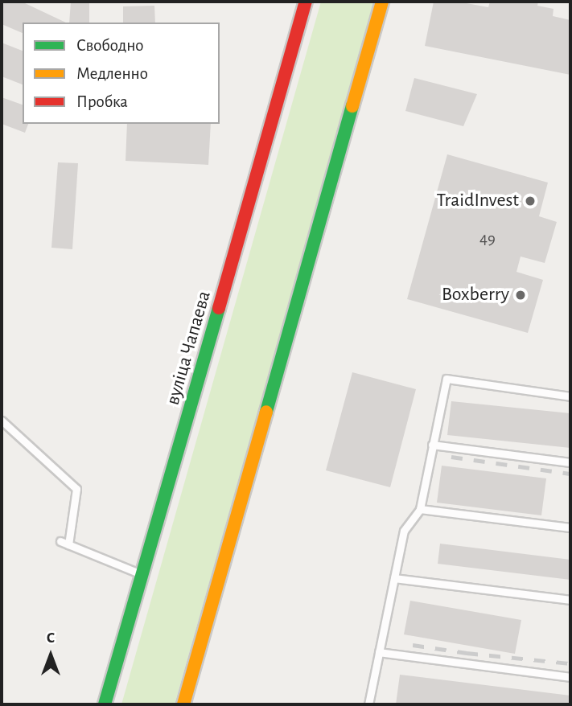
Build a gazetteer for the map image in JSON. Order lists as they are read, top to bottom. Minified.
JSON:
{"streets":{"main road":["вуліца Чапаева"]},"places":["TraidInvest","Boxberry"],"house_numbers":["49"],"legend":["Свободно","Медленно","Пробка"],"north":"top"}
